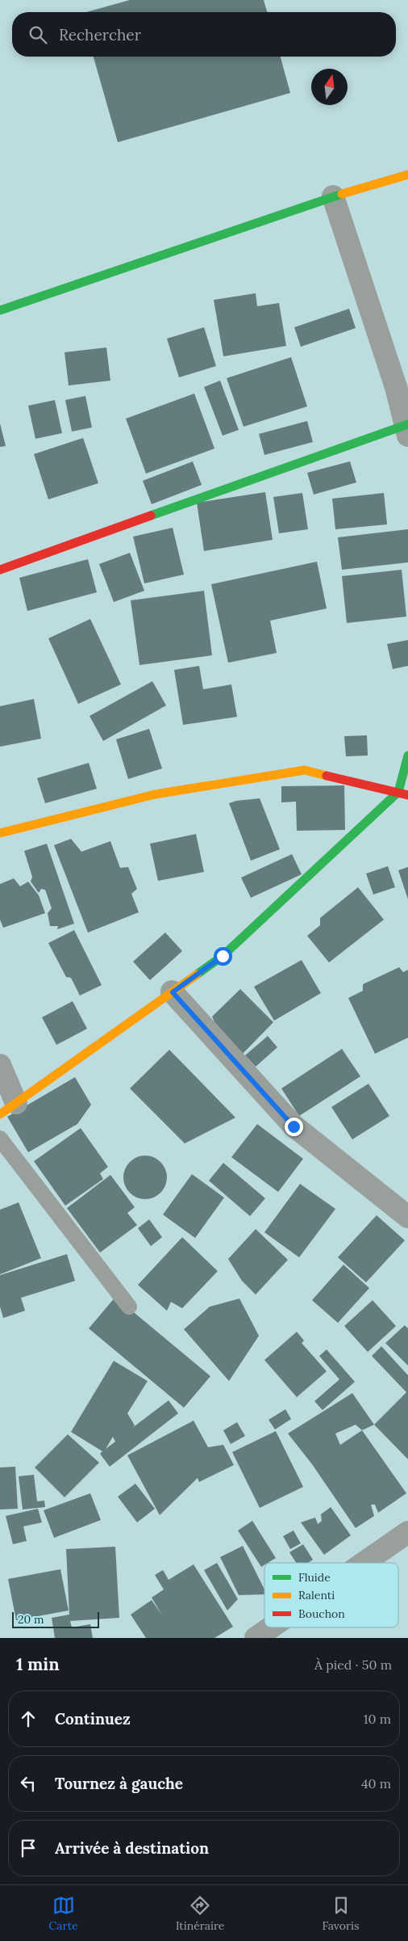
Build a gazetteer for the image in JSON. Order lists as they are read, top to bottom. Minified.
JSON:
{"legend":["Fluide","Ralenti","Bouchon"],"scale_bar":"20 m","north":"top","page":{"search":"Rechercher","scale":"20 m","heading":["1 min","À pied · 50 m"],"list":[["Continuez","10 m"],["Tournez à gauche","40 m"],"Arrivée à destination"],"nav":["Carte","Itinéraire","Favoris"]}}
